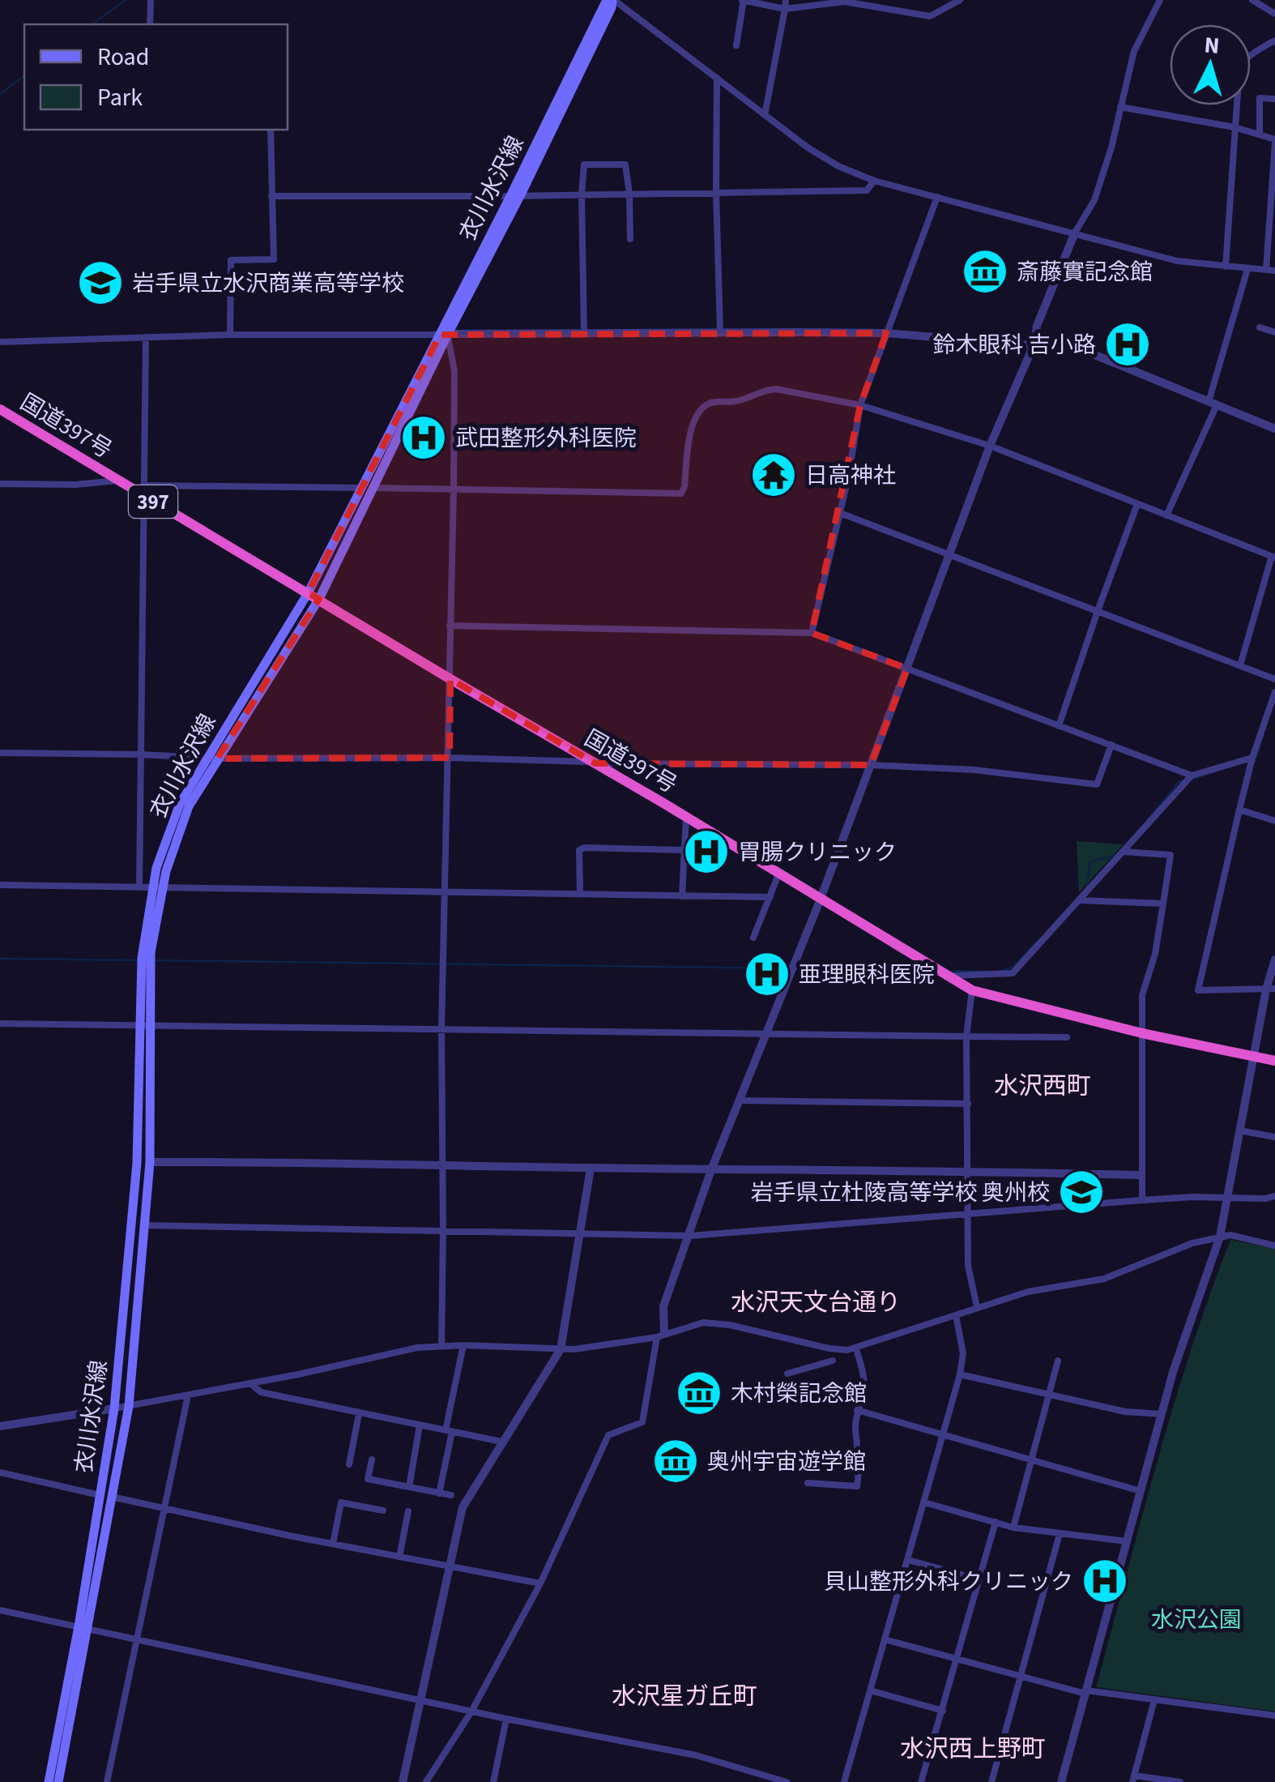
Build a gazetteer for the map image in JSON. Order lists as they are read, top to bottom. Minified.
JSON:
{"streets":{"highway":["国道397号","397"],"main road":["衣川水沢線"]},"crossings":[["衣川水沢線","国道397号"]],"districts":["水沢西町","水沢天文台通り","水沢星ガ丘町","水沢西上野町"],"parks":["水沢公園"],"places":{"museum":["斎藤實記念館","木村榮記念館","奥州宇宙遊学館"],"school or university":["岩手県立水沢商業高等学校","岩手県立杜陵高等学校 奥州校"],"hospital":["鈴木眼科 吉小路","武田整形外科医院","胃腸クリニック","亜理眼科医院","貝山整形外科クリニック"],"temple":["日高神社"]},"legend":["Road","Park"],"north":"top"}
